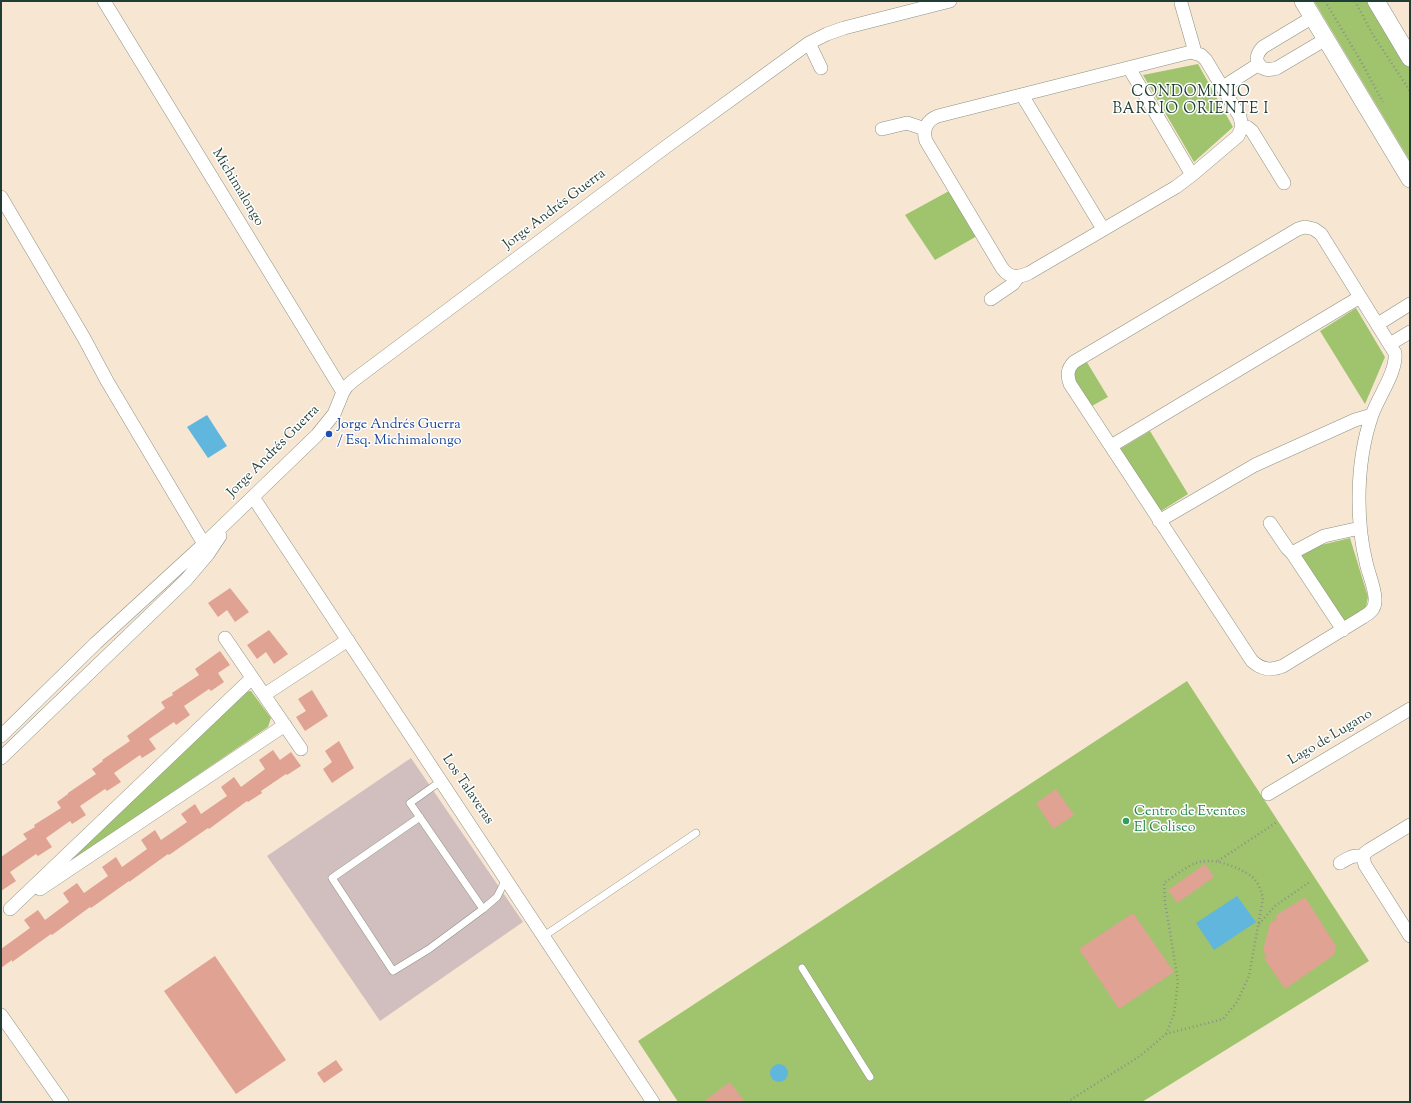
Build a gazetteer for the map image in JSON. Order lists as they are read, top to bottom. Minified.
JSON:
{"streets":{"street":["Michimalongo","Jorge Andrés Guerra","Lago de Lugano","Los Talaveras"]},"crossings":[["Michimalongo","Jorge Andrés Guerra"],["Jorge Andrés Guerra","Los Talaveras"]],"districts":["CONDOMINIO BARRIO ORIENTE I"],"places":["Jorge Andrés Guerra / Esq. Michimalongo","Centro de Eventos El Coliseo"]}
